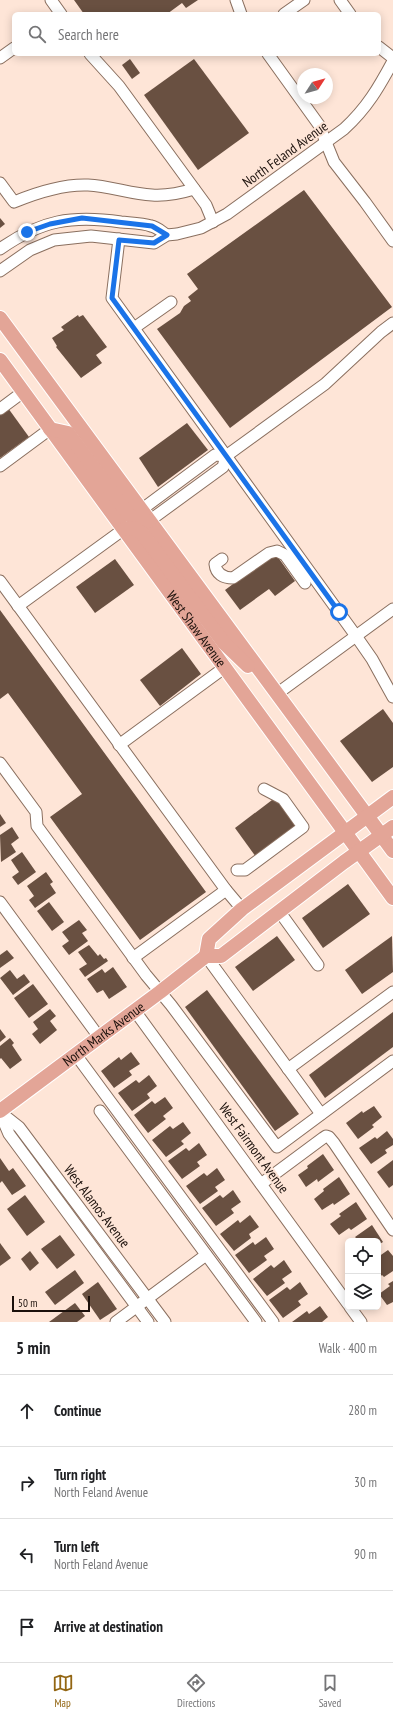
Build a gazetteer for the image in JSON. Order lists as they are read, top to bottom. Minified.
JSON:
{"streets":{"main road":["West Shaw Avenue","North Marks Avenue"],"street":["North Feland Avenue","West Fairmont Avenue","West Alamos Avenue"]},"crossings":[["West Shaw Avenue","North Marks Avenue"],["North Marks Avenue","West Fairmont Avenue"],["North Marks Avenue","West Alamos Avenue"]],"scale_bar":"50 m","north":"top right","page":{"search":"Search here","scale":"50 m","heading":["5 min","Walk · 400 m"],"list":[["Continue","280 m"],["Turn right","North Feland Avenue","30 m"],["Turn left","North Feland Avenue","90 m"],"Arrive at destination"],"nav":["Map","Directions","Saved"]}}
